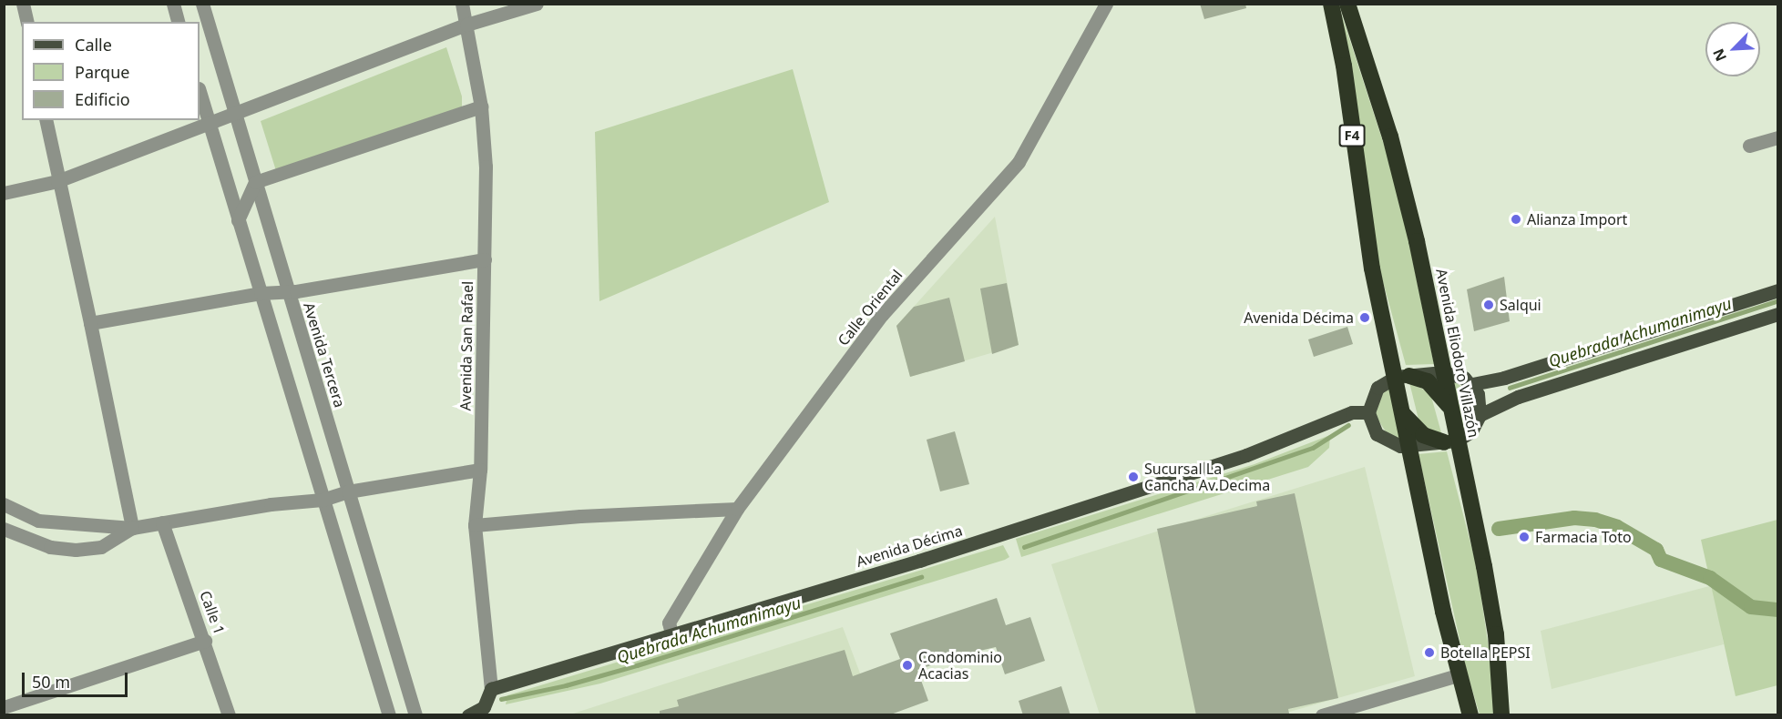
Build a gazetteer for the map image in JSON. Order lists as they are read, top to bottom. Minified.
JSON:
{"streets":{"highway":["F4","Avenida Eliodoro Villazón"],"main road":["Avenida Décima"],"street":["Calle Oriental","Avenida San Rafael","Avenida Tercera","Calle 1"]},"crossings":[["Calle Oriental","Avenida Décima"],["Avenida San Rafael","Avenida Décima"]],"water":["Quebrada Achumanimayu"],"places":["Alianza Import","Salqui","Avenida Décima","Sucursal La Cancha Av.Decima","Farmacia Toto","Botella PEPSI","Condominio Acacias"],"legend":["Calle","Parque","Edificio"],"scale_bar":"50 m","north":"bottom left"}
